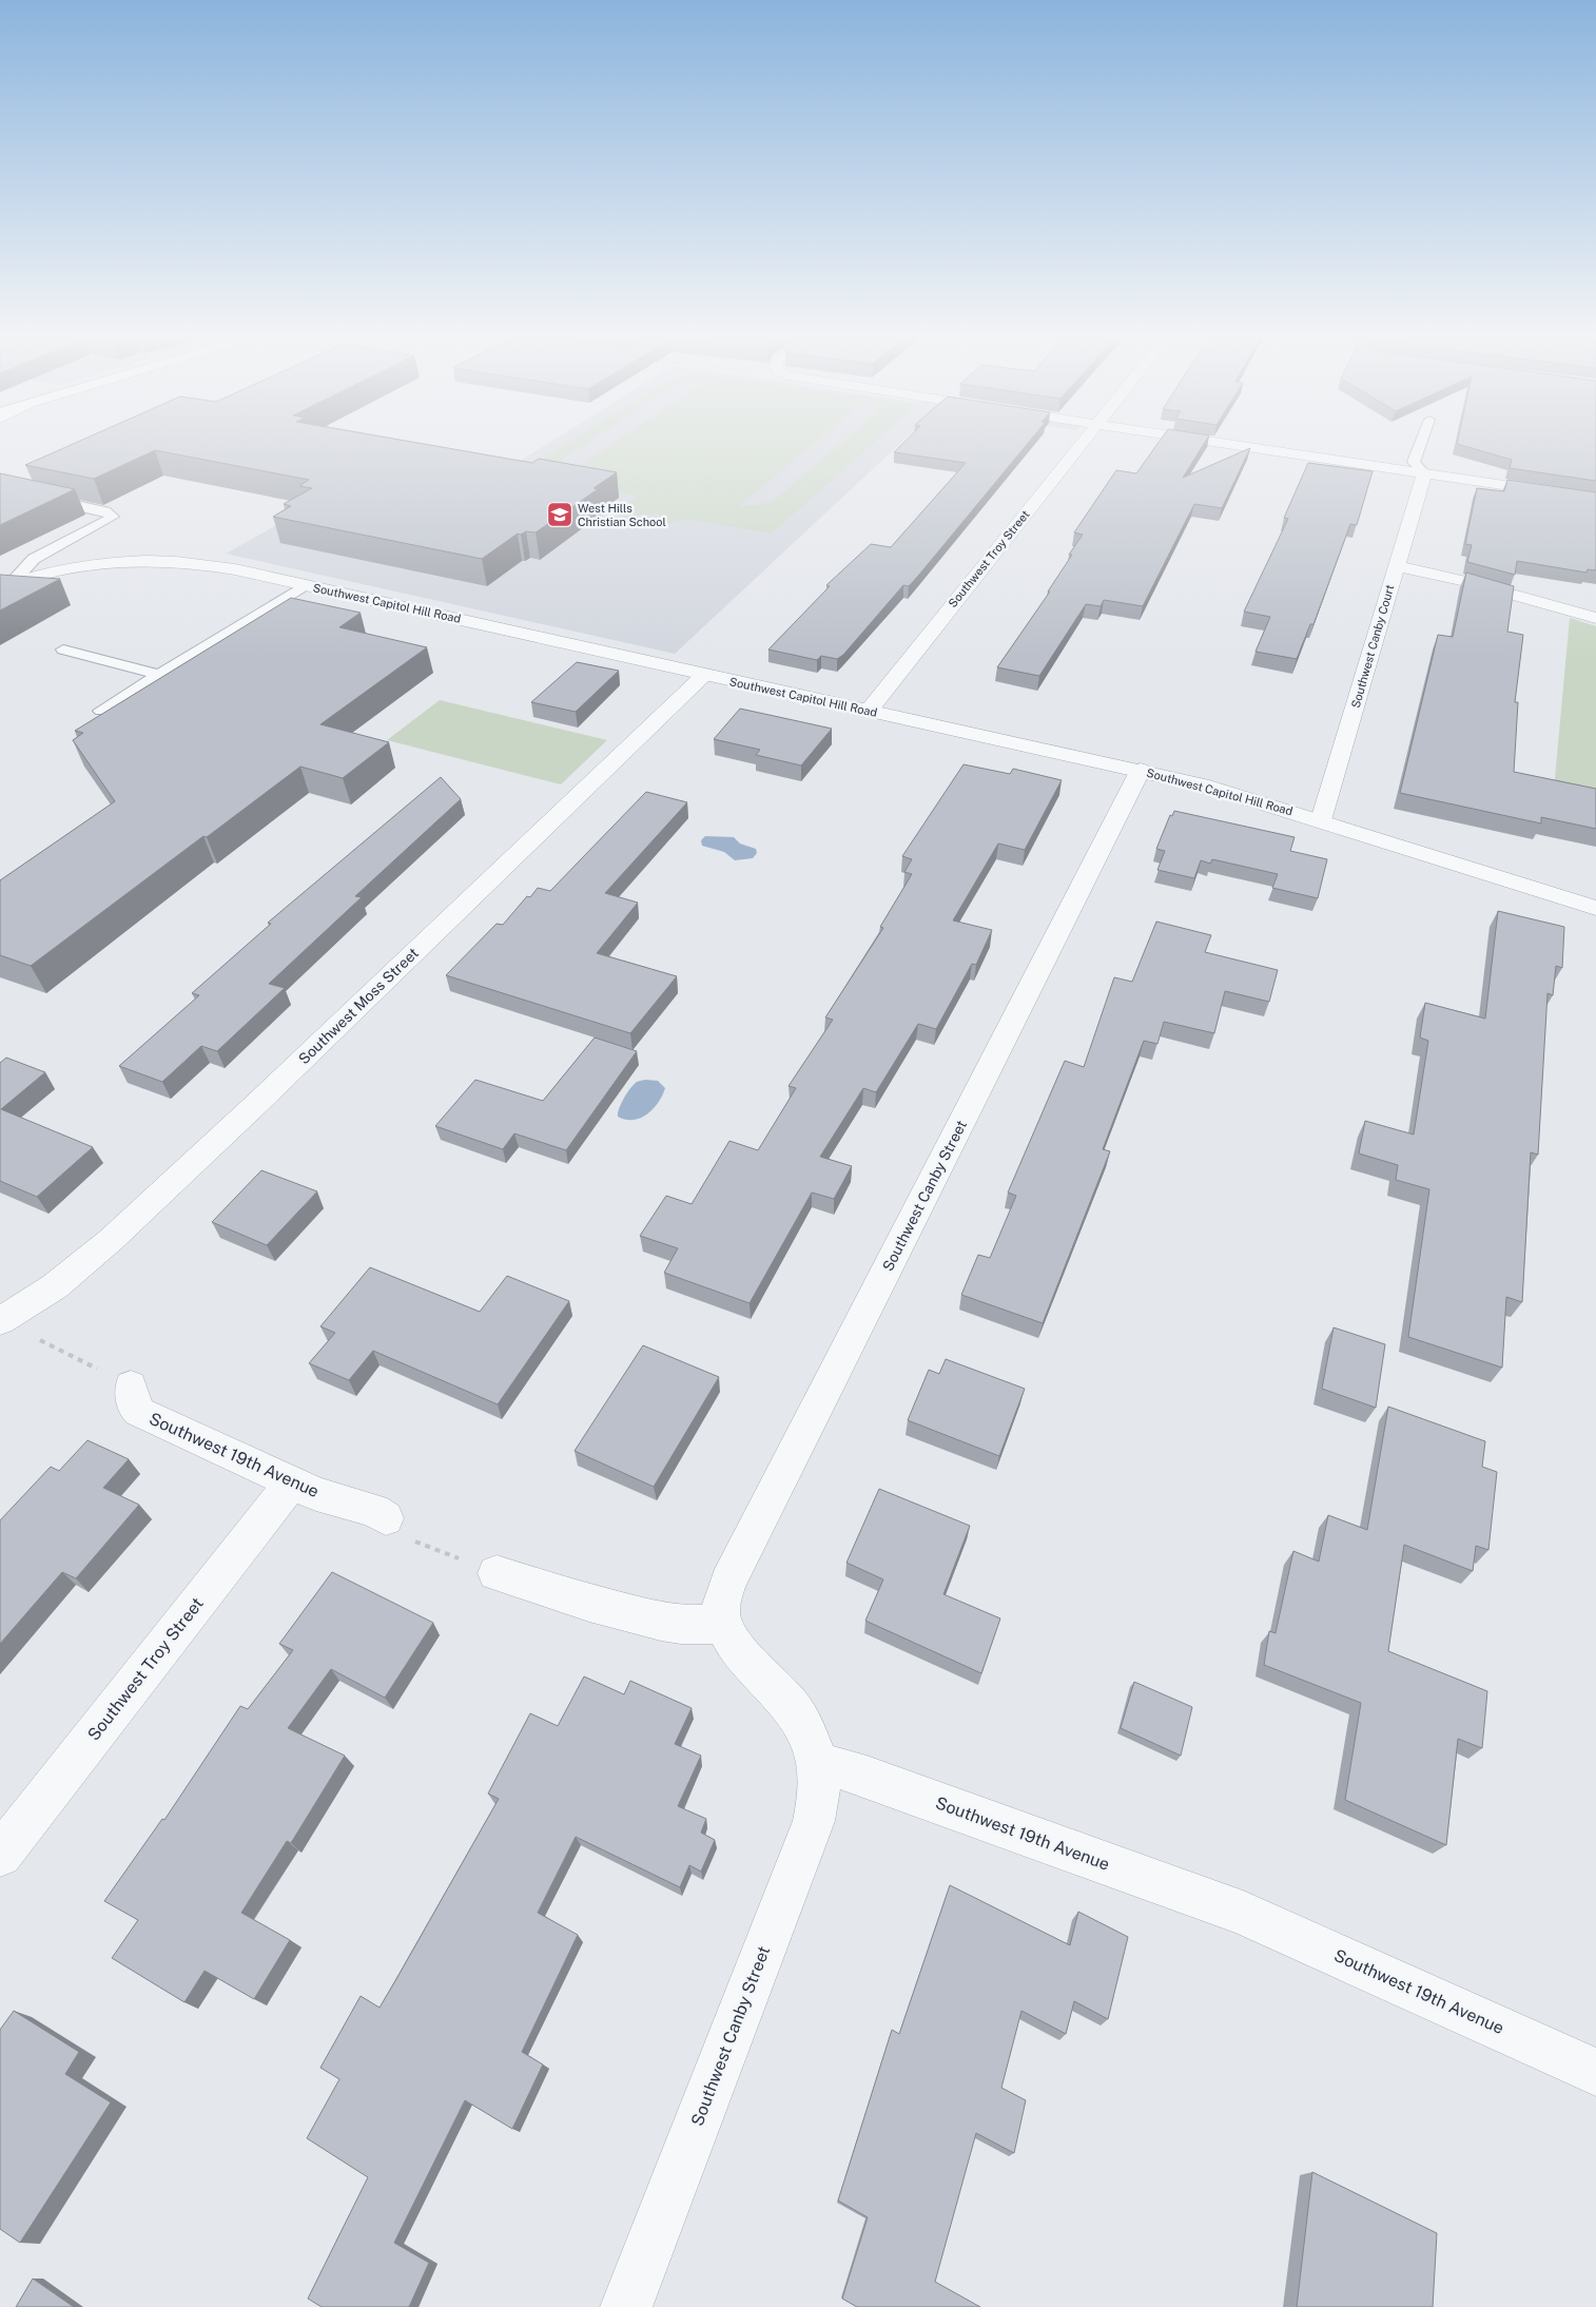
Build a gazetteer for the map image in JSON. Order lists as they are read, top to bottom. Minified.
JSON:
{"streets":{"street":["Southwest Troy Street","Southwest Capitol Hill Road","Southwest Canby Court","Southwest Moss Street","Southwest Canby Street","Southwest 19th Avenue"]},"crossings":[["Southwest Troy Street","Southwest Capitol Hill Road"],["Southwest Troy Street","Southwest 19th Avenue"],["Southwest Capitol Hill Road","Southwest Canby Court"],["Southwest Capitol Hill Road","Southwest Moss Street"],["Southwest Capitol Hill Road","Southwest Canby Street"],["Southwest Canby Street","Southwest 19th Avenue"]],"places":{"school or university":["West Hills Christian School"]}}
